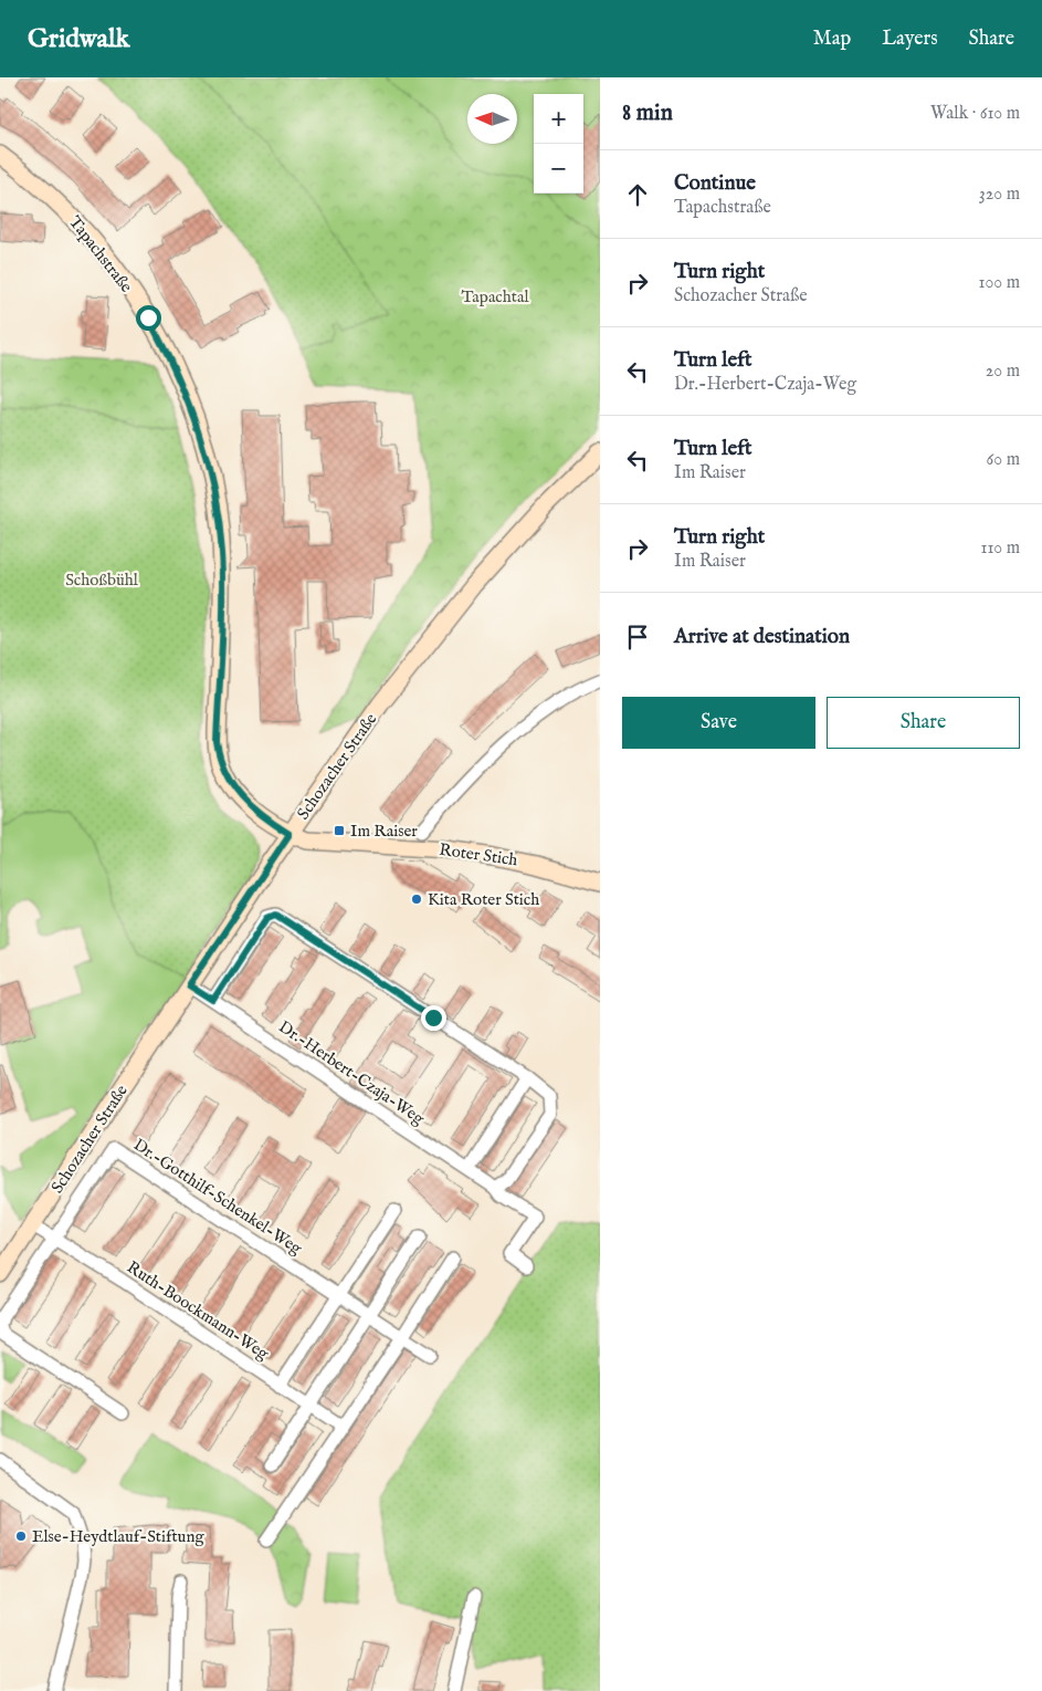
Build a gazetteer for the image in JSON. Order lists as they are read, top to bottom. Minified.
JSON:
{"streets":{"main road":["Tapachstraße","Schozacher Straße","Roter Stich"],"street":["Dr.-Herbert-Czaja-Weg","Dr.-Gotthilf-Schenkel-Weg","Ruth-Boockmann-Weg"]},"crossings":[["Tapachstraße","Schozacher Straße"],["Tapachstraße","Roter Stich"],["Schozacher Straße","Roter Stich"],["Schozacher Straße","Dr.-Herbert-Czaja-Weg"],["Schozacher Straße","Ruth-Boockmann-Weg"],["Dr.-Gotthilf-Schenkel-Weg","Ruth-Boockmann-Weg"]],"parks":["Tapachtal","Schoßbühl"],"places":{"transit":["Im Raiser"],"other":["Kita Roter Stich","Else-Heydtlauf-Stiftung"]},"north":"left","page":{"header":"Gridwalk","nav":["Map","Layers","Share"],"heading":["8 min","Walk · 610 m"],"map_buttons":["+","−"],"list":[["Continue","Tapachstraße","320 m"],["Turn right","Schozacher Straße","100 m"],["Turn left","Dr.-Herbert-Czaja-Weg","20 m"],["Turn left","Im Raiser","60 m"],["Turn right","Im Raiser","110 m"],"Arrive at destination"],"buttons":["Save","Share"]}}
